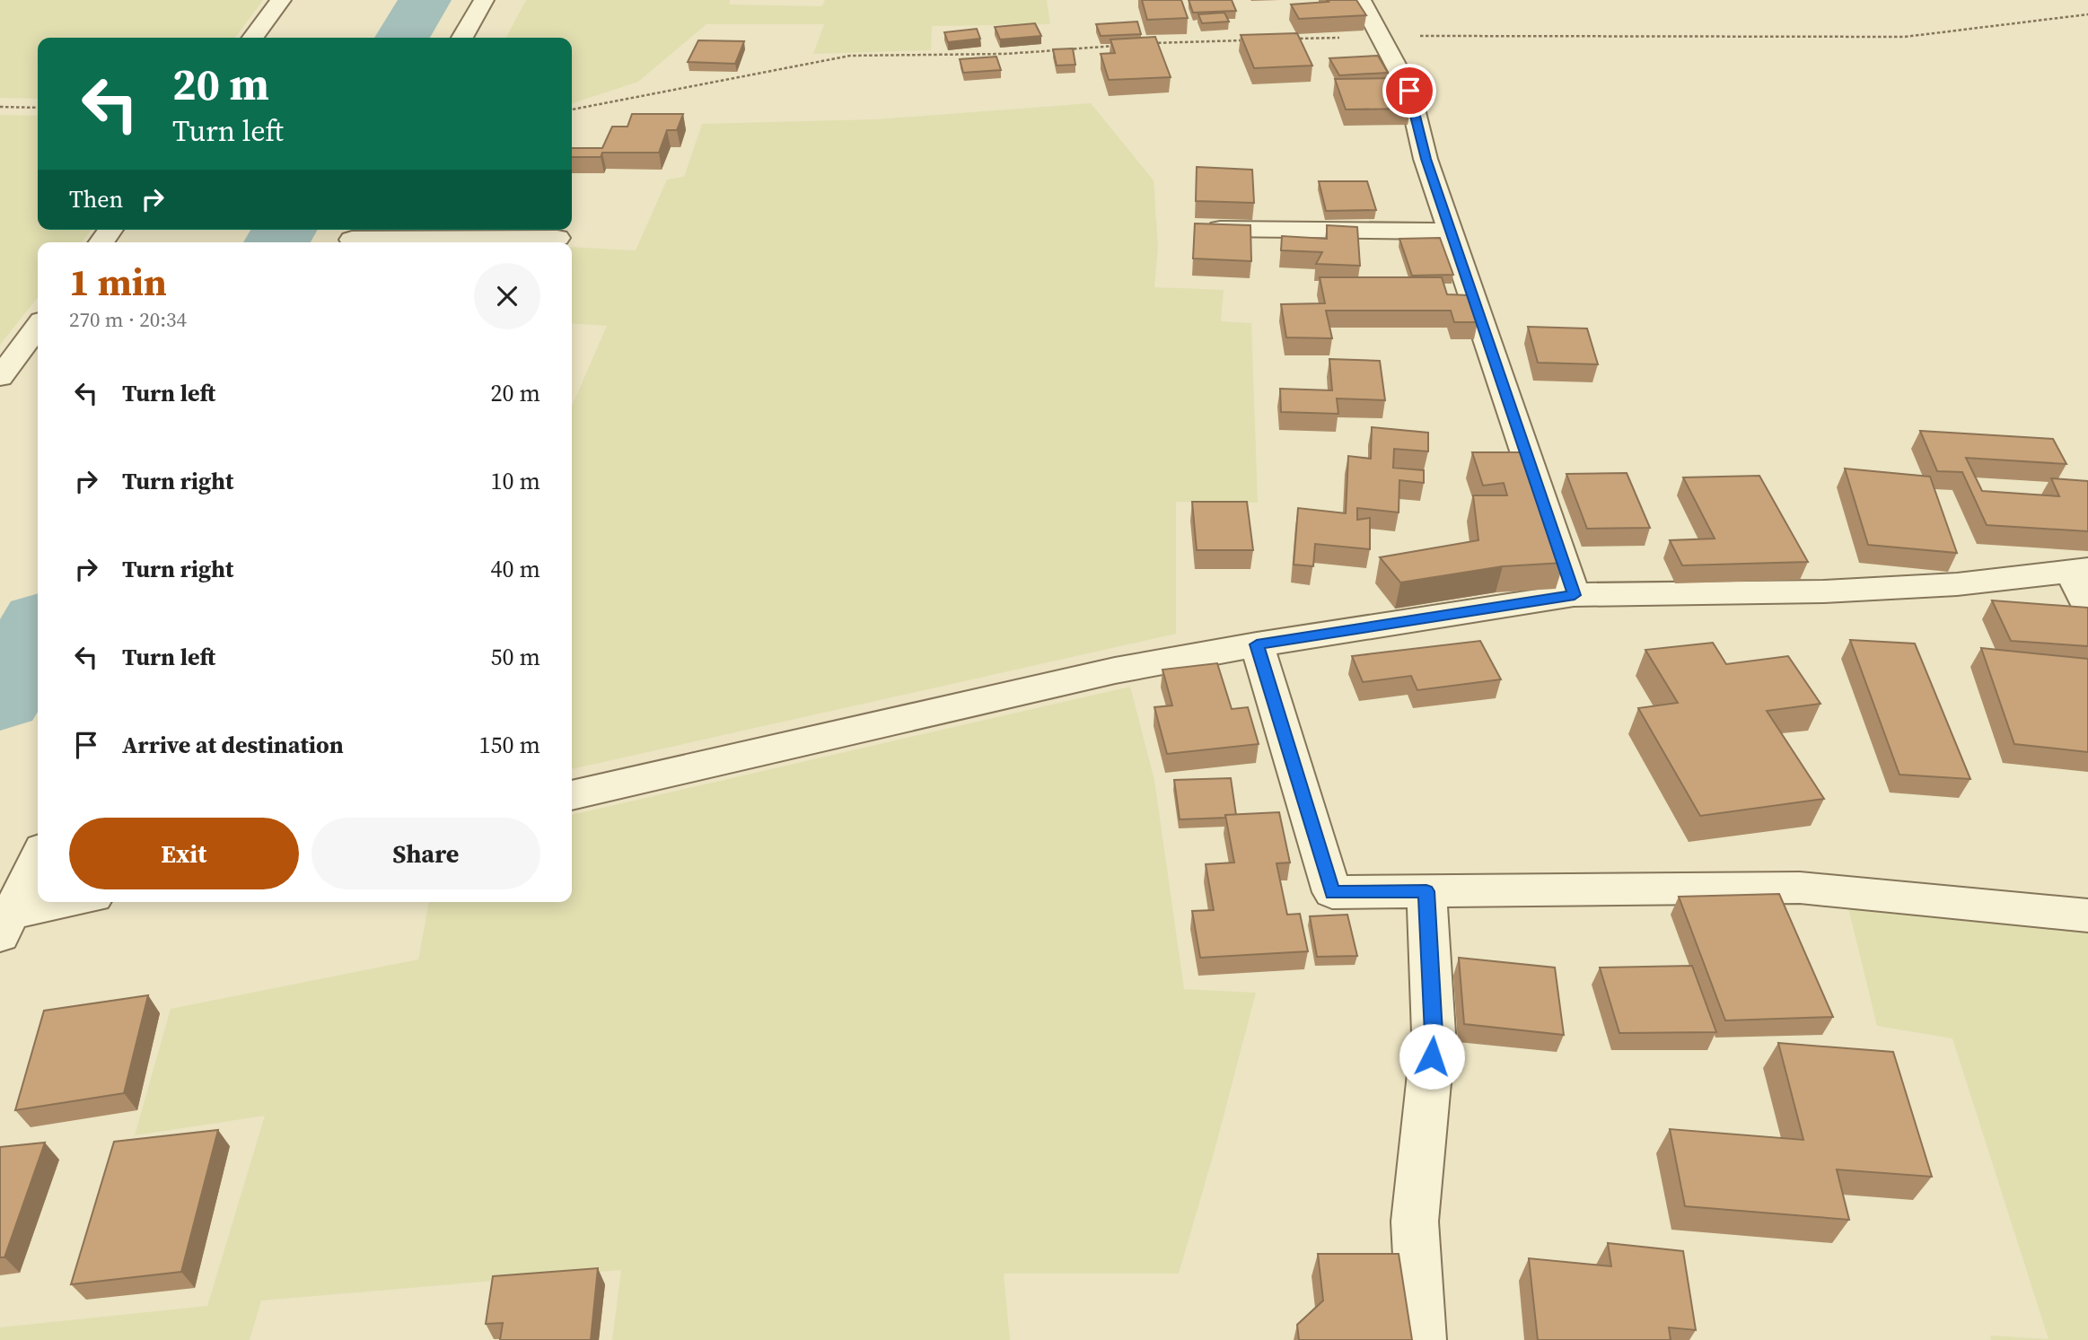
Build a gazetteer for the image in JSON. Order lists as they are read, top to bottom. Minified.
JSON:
{"page":{"turn":["20 m","Turn left"],"then":"Then","heading":["1 min","270 m · 20:34"],"list":[{"name":"Turn left","value":"20 m"},{"name":"Turn right","value":"10 m"},{"name":"Turn right","value":"40 m"},{"name":"Turn left","value":"50 m"},{"name":"Arrive at destination","value":"150 m"}],"buttons":["Exit","Share"]}}
